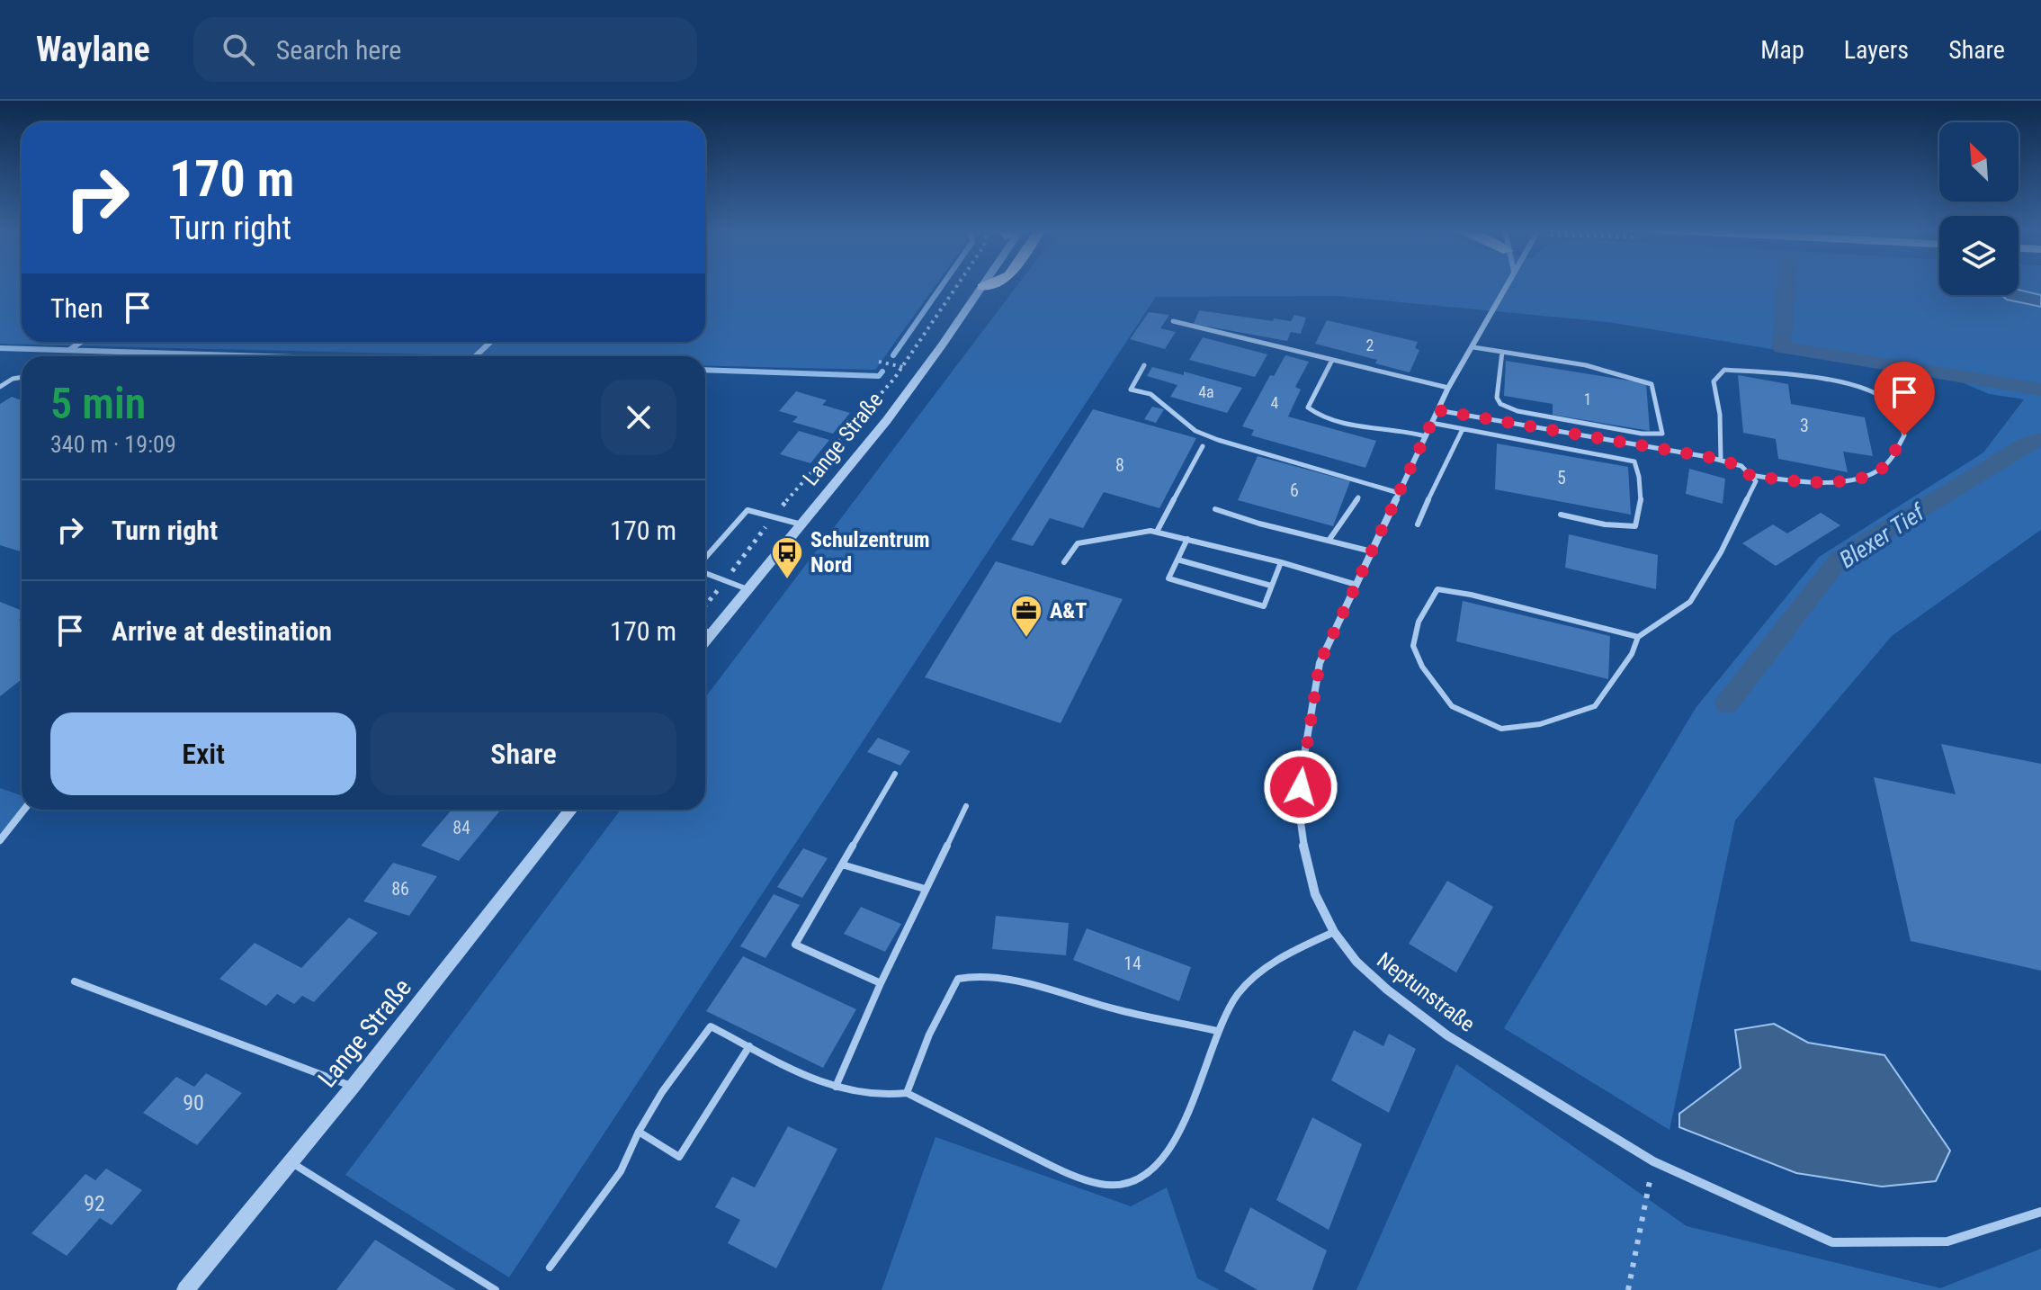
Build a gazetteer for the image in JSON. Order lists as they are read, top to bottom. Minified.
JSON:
{"streets":{"street":["Lange Straße","Neptunstraße"]},"water":["Blexer Tief"],"places":{"bus stop":["Schulzentrum Nord"],"office":["A&T"]},"house_numbers":["2","4a","1","4","3","8","5","6","84","86","14","90","92"],"north":"top left","page":{"header":"Waylane","search":"Search here","nav":["Map","Layers","Share"],"turn":["170 m","Turn right"],"then":"Then","heading":["5 min","340 m · 19:09"],"list":[{"name":"Turn right","value":"170 m"},{"name":"Arrive at destination","value":"170 m"}],"buttons":["Exit","Share"]}}
